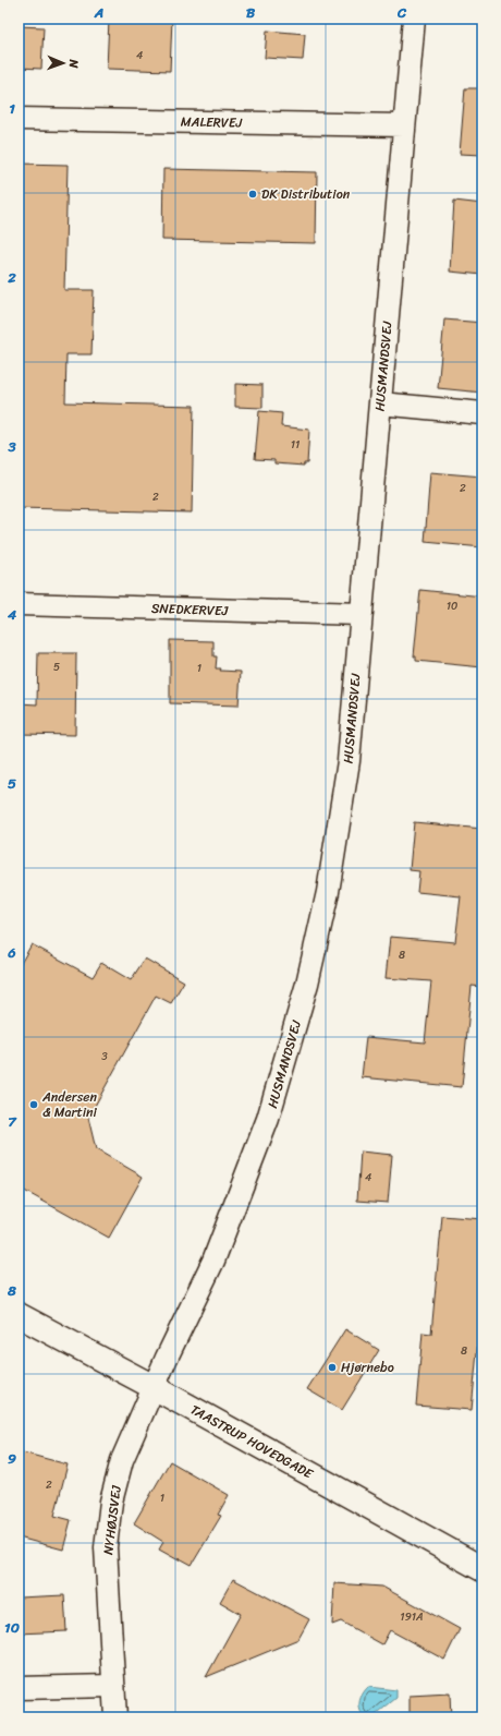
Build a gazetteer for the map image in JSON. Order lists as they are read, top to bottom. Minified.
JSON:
{"streets":{"street":["MALERVEJ","HUSMANDSVEJ","SNEDKERVEJ","TAASTRUP HOVEDGADE","NYHØJSVEJ"]},"crossings":[["MALERVEJ","HUSMANDSVEJ"],["HUSMANDSVEJ","SNEDKERVEJ"],["HUSMANDSVEJ","TAASTRUP HOVEDGADE"],["HUSMANDSVEJ","NYHØJSVEJ"],["TAASTRUP HOVEDGADE","NYHØJSVEJ"]],"places":["DK Distribution","Andersen & Martini","Hjørnebo"],"house_numbers":["4","11","2","2","10","5","1","8","3","4","8","2","1","191A"],"north":"right","grid":{"columns":["A","B","C"],"rows":["1","2","3","4","5","6","7","8","9","10"]}}
